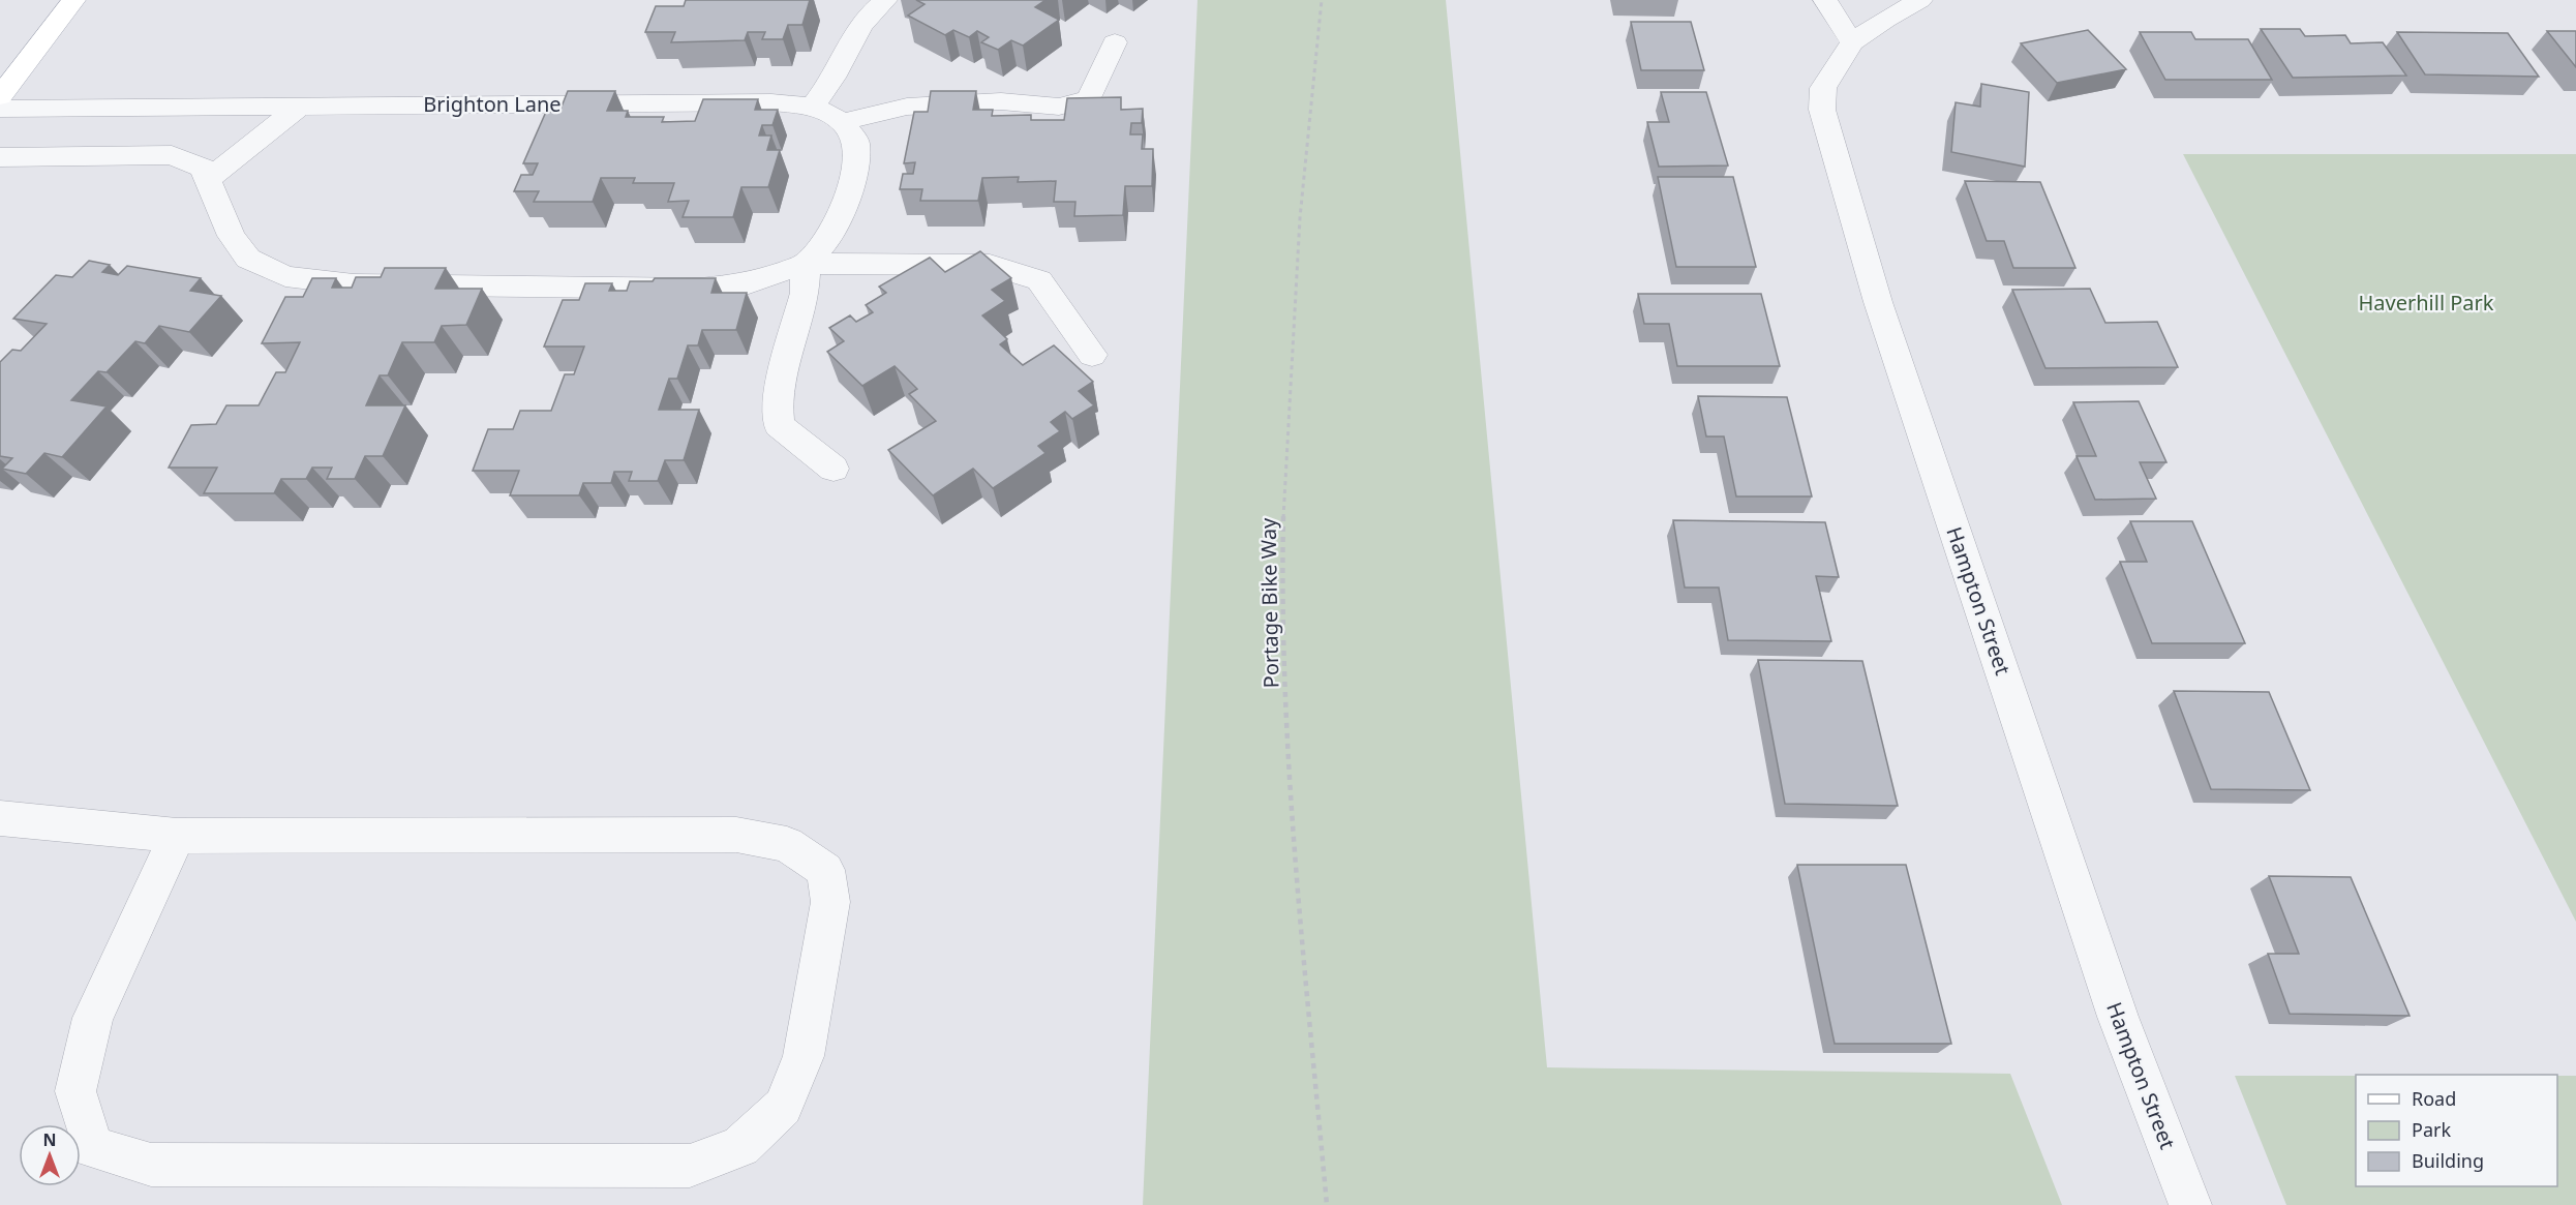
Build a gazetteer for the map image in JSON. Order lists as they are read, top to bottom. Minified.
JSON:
{"streets":{"street":["Brighton Lane","Hampton Street"],"path":["Portage Bike Way"]},"parks":["Haverhill Park"],"legend":["Road","Park","Building"],"north":"top"}
